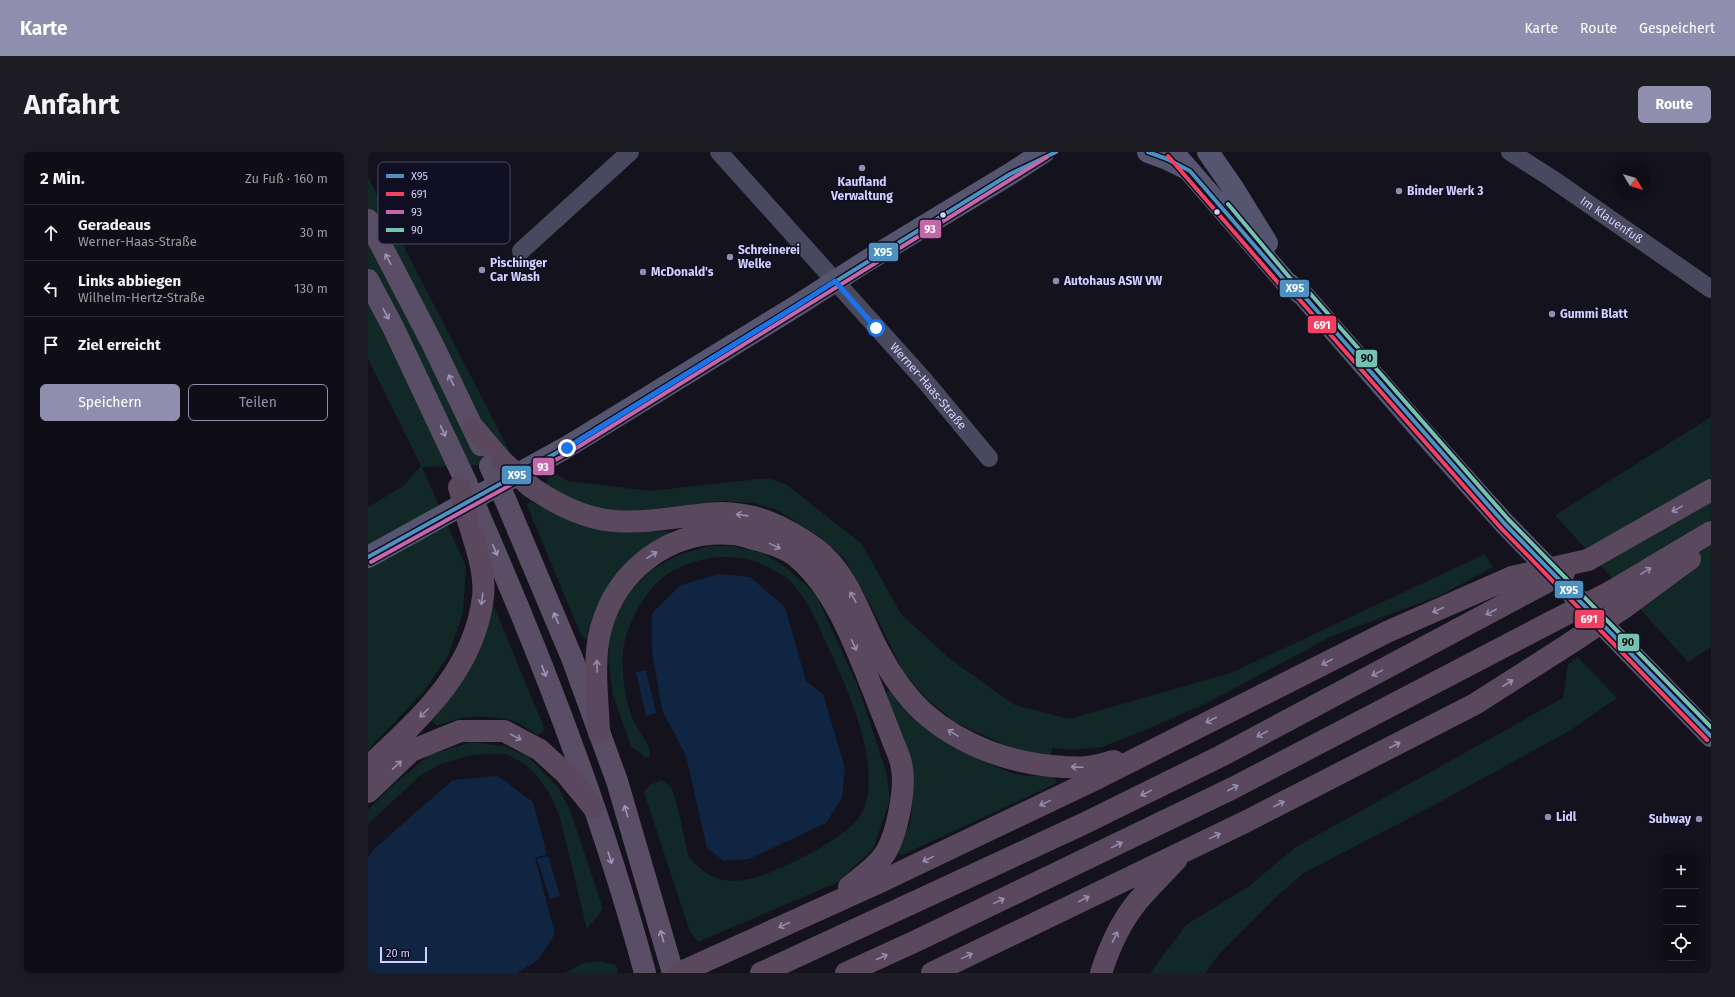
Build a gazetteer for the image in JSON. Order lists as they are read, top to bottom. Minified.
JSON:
{"streets":{"street":["Im Klauenfuß","Werner-Haas-Straße"]},"places":["Kaufland Verwaltung","Binder Werk 3","Schreinerei Welke","Pischinger Car Wash","McDonald's","Autohaus ASW VW","Gummi Blatt","Lidl","Subway"],"lines":["transit line X95","transit line 691","transit line 93","transit line 90"],"legend":["X95","691","93","90"],"scale_bar":"20 m","north":"bottom right","page":{"header":"Karte","nav":["Karte","Route","Gespeichert"],"buttons":["Route",["Speichern","Teilen"]],"title":"Anfahrt","heading":["2 Min.","Zu Fuß · 160 m"],"list":[["Geradeaus","Werner-Haas-Straße","30 m"],["Links abbiegen","Wilhelm-Hertz-Straße","130 m"],"Ziel erreicht"],"map_buttons":["+","−"],"scale":"20 m"}}
